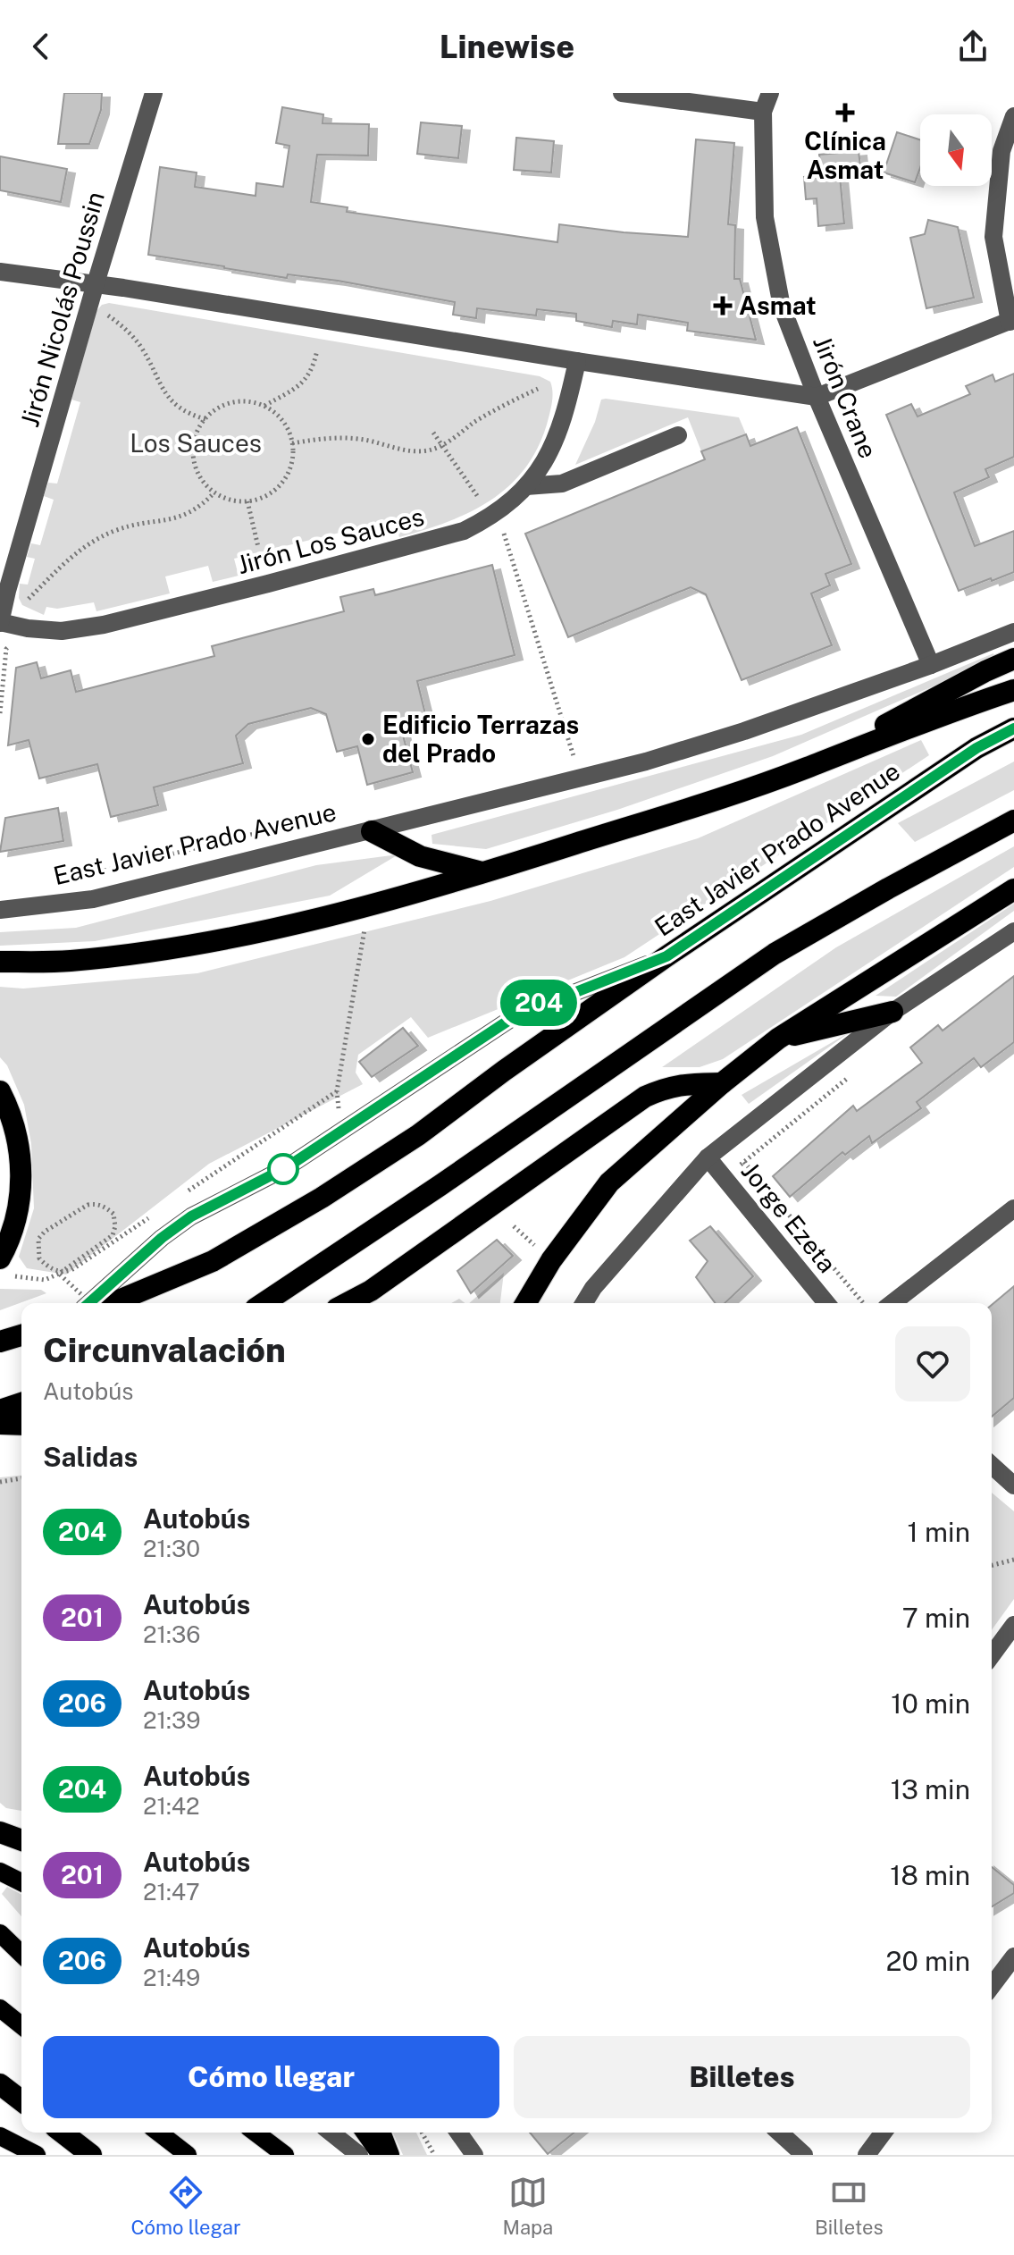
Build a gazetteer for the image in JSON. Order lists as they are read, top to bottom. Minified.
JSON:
{"streets":{"highway":["East Javier Prado Avenue"],"street":["Jirón Nicolás Poussin","Jirón Crane","Jirón Los Sauces","Jorge Ezeta"]},"crossings":[["Jirón Nicolás Poussin","Jirón Los Sauces"],["Jirón Crane","East Javier Prado Avenue"]],"parks":["Los Sauces"],"places":{"health":["Clínica Asmat","Asmat"],"other":["Edificio Terrazas del Prado"]},"lines":["bus line 204"],"north":"bottom","page":{"header":"Linewise","on_map":"204","heading":[["Circunvalación","Autobús"],"Salidas"],"list":[{"mark":"204","name":"Autobús","note":"21:30","value":"1 min"},{"mark":"201","name":"Autobús","note":"21:36","value":"7 min"},{"mark":"206","name":"Autobús","note":"21:39","value":"10 min"},{"mark":"204","name":"Autobús","note":"21:42","value":"13 min"},{"mark":"201","name":"Autobús","note":"21:47","value":"18 min"},{"mark":"206","name":"Autobús","note":"21:49","value":"20 min"}],"buttons":["Cómo llegar","Billetes"],"tabs":["Cómo llegar","Mapa","Billetes"]}}
